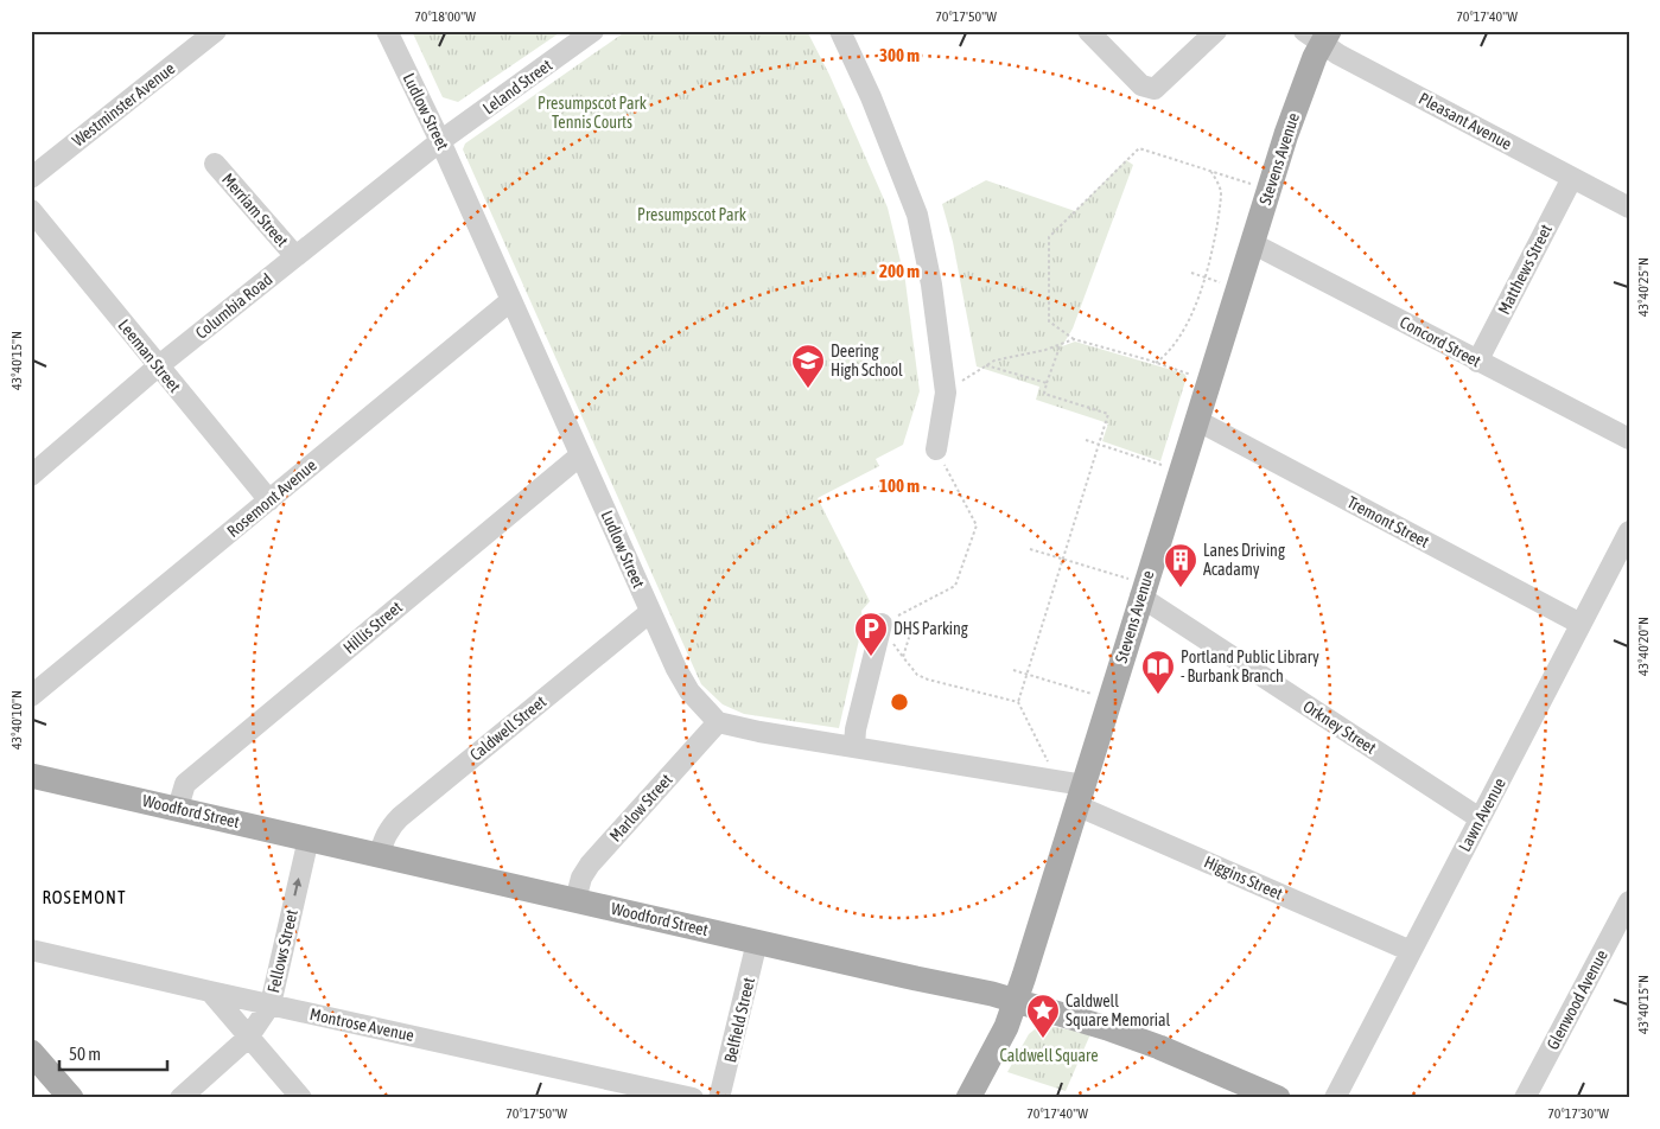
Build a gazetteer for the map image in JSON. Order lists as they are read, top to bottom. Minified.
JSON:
{"streets":{"main road":["Stevens Avenue","Woodford Street"],"street":["Leland Street","Westminster Avenue","Ludlow Street","Pleasant Avenue","Merriam Street","Matthews Street","Columbia Road","Concord Street","Leeman Street","Rosemont Avenue","Tremont Street","Hillis Street","Orkney Street","Caldwell Street","Marlow Street","Lawn Avenue","Higgins Street","Fellows Street","Glenwood Avenue","Belfield Street","Montrose Avenue"]},"crossings":[["Leland Street","Ludlow Street"],["Leland Street","Columbia Road"],["Ludlow Street","Columbia Road"],["Ludlow Street","Rosemont Avenue"],["Ludlow Street","Hillis Street"],["Ludlow Street","Caldwell Street"],["Ludlow Street","Marlow Street"],["Pleasant Avenue","Stevens Avenue"],["Pleasant Avenue","Matthews Street"],["Stevens Avenue","Concord Street"],["Stevens Avenue","Tremont Street"],["Stevens Avenue","Orkney Street"],["Stevens Avenue","Woodford Street"],["Stevens Avenue","Higgins Street"],["Merriam Street","Columbia Road"],["Matthews Street","Concord Street"],["Columbia Road","Leeman Street"],["Leeman Street","Rosemont Avenue"],["Tremont Street","Lawn Avenue"],["Hillis Street","Woodford Street"],["Orkney Street","Lawn Avenue"],["Caldwell Street","Woodford Street"],["Marlow Street","Woodford Street"],["Woodford Street","Fellows Street"],["Woodford Street","Belfield Street"],["Lawn Avenue","Higgins Street"],["Fellows Street","Montrose Avenue"]],"one_way":["Fellows Street"],"districts":["ROSEMONT"],"parks":["Presumpscot Park Tennis Courts","Presumpscot Park","Caldwell Square"],"places":{"school or university":["Deering High School"],"building":["Lanes Driving Acadamy"],"parking":["DHS Parking"],"library":["Portland Public Library - Burbank Branch"],"place":["Caldwell Square Memorial"]},"scale_bar":"50 m","coordinates":["70°18'00\"W","70°17'50\"W","70°17'40\"W","43°40'25\"N","43°40'15\"N","43°40'20\"N","43°40'10\"N","70°17'30\"W"],"rings":["300 m","200 m","100 m"]}
